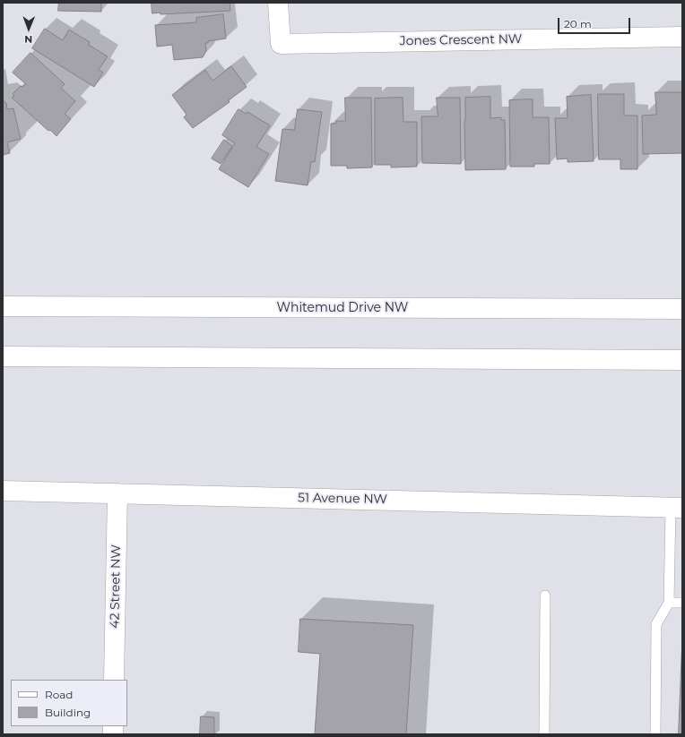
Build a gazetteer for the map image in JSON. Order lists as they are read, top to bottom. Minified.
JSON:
{"streets":{"main road":["Jones Crescent NW","Whitemud Drive NW","51 Avenue NW","42 Street NW"]},"crossings":[["51 Avenue NW","42 Street NW"]],"legend":["Road","Building"],"scale_bar":"20 m","north":"bottom"}
